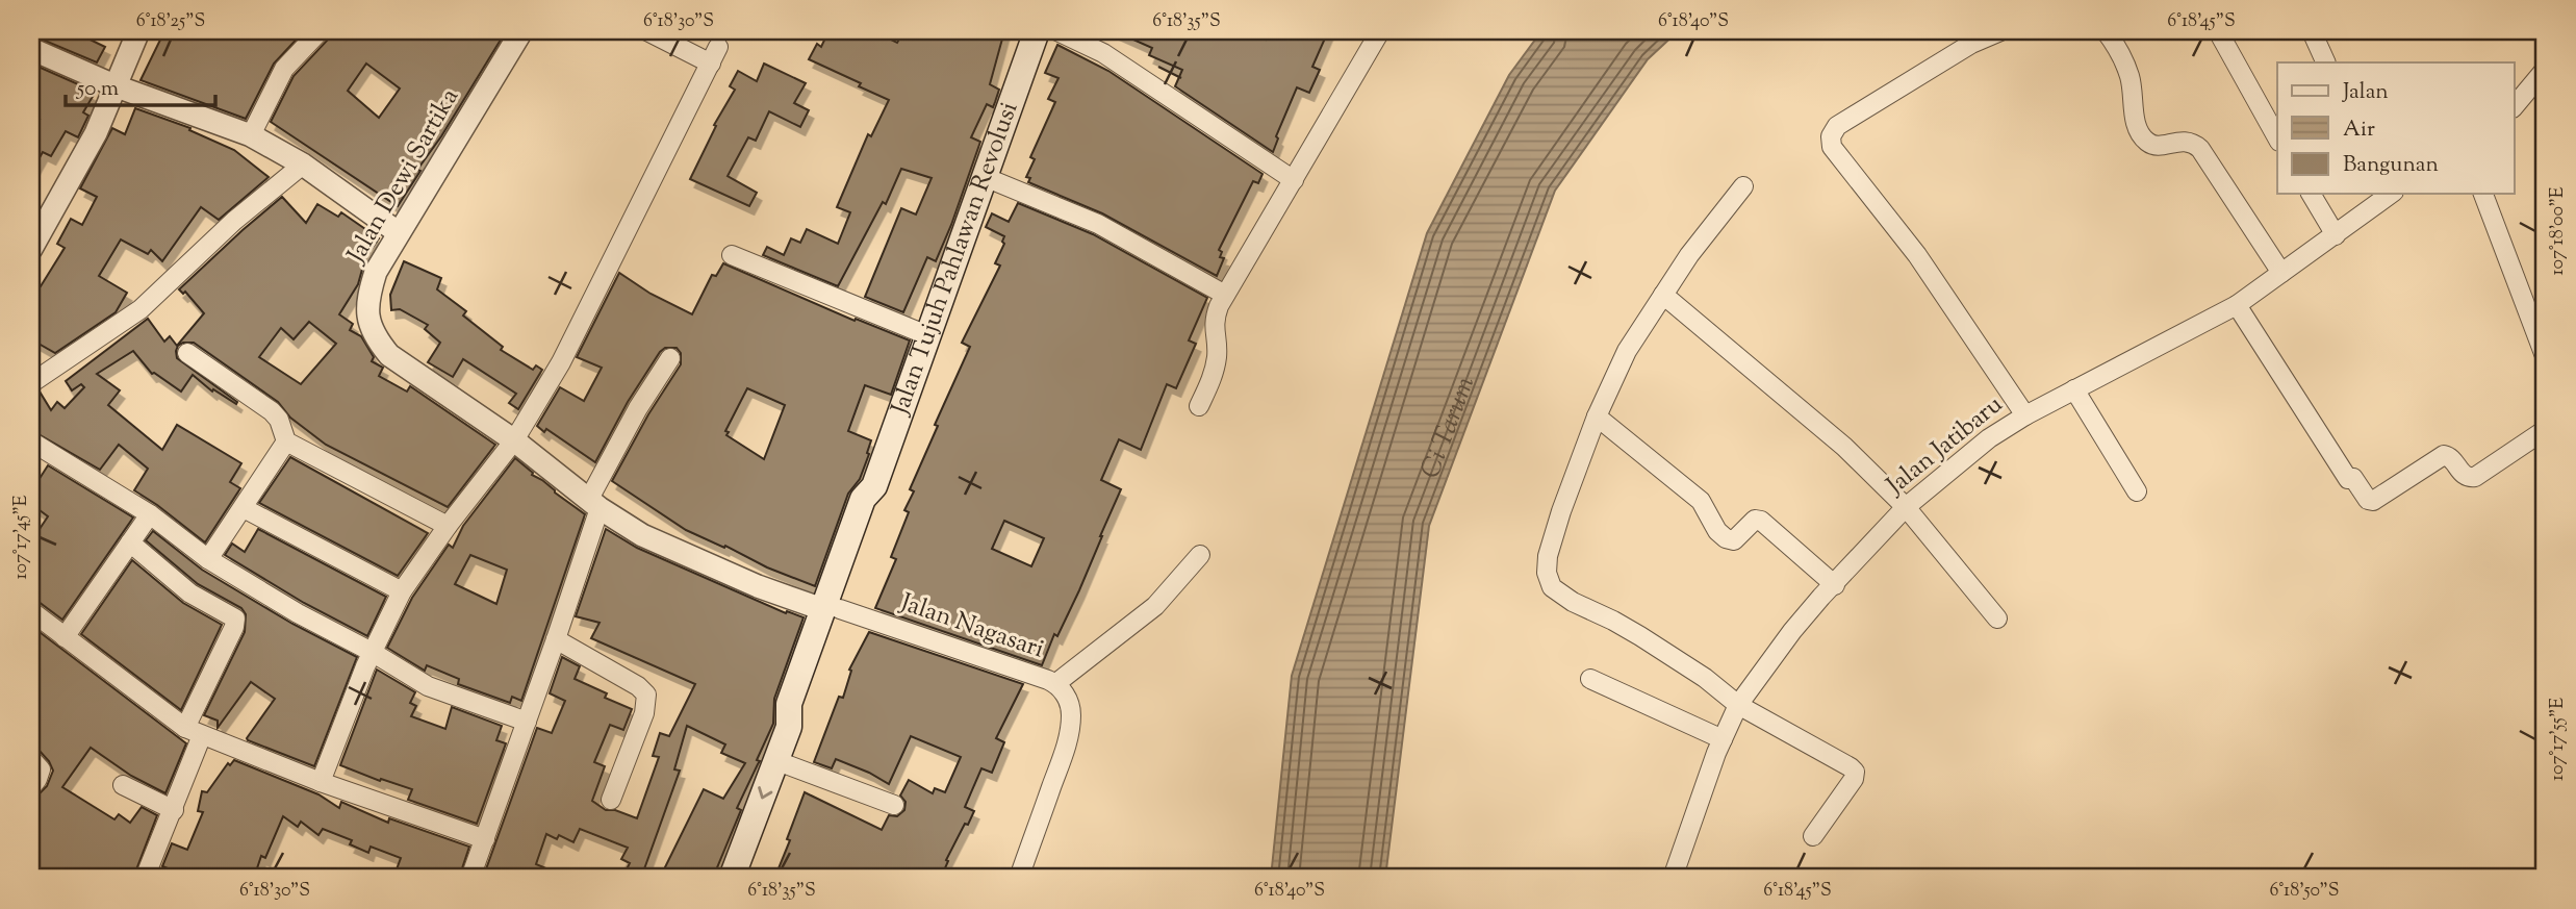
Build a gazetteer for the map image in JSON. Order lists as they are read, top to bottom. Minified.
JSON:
{"streets":{"main road":["Jalan Tujuh Pahlawan Revolusi"],"street":["Jalan Dewi Sartika","Jalan Jatibaru","Jalan Nagasari"]},"crossings":[["Jalan Dewi Sartika","Jalan Tujuh Pahlawan Revolusi"],["Jalan Dewi Sartika","Jalan Nagasari"],["Jalan Tujuh Pahlawan Revolusi","Jalan Nagasari"]],"water":["Ci Tarum"],"legend":["Jalan","Air","Bangunan"],"scale_bar":"50 m","coordinates":["6°18'25\"S","6°18'30\"S","6°18'35\"S","6°18'40\"S","6°18'45\"S","107°18'00\"E","107°17'45\"E","107°17'55\"E","6°18'50\"S"]}
